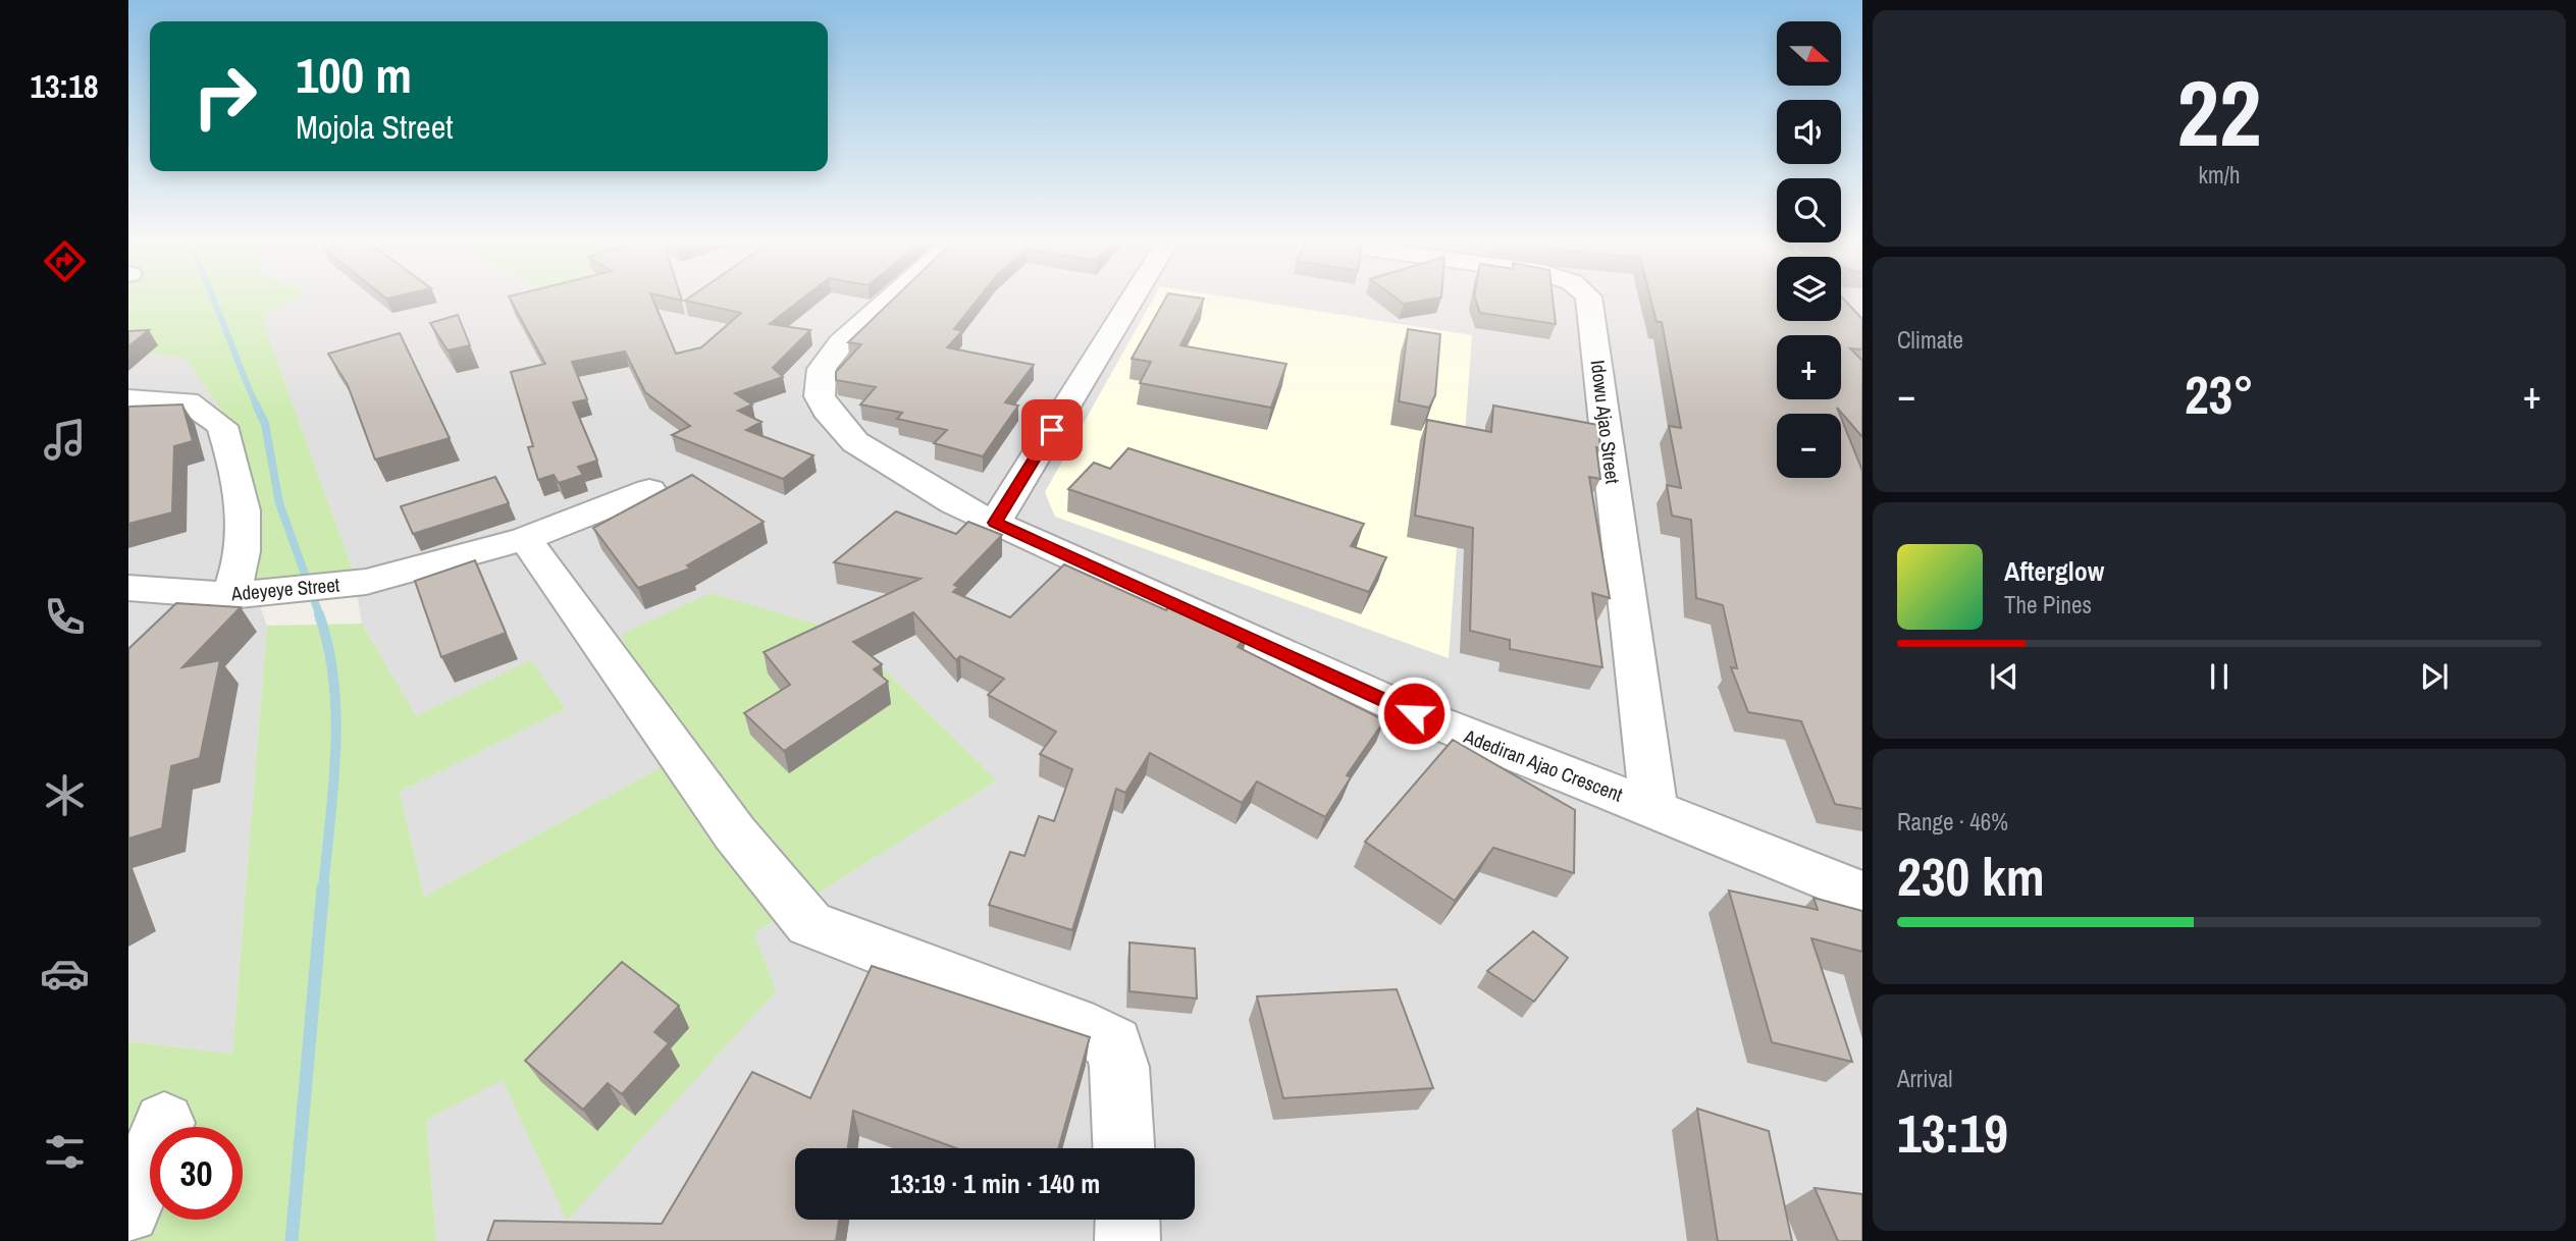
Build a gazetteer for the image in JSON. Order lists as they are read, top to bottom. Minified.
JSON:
{"streets":{"street":["Idowu Ajao Street","Adeyeye Street","Adediran Ajao Crescent"]},"crossings":[["Idowu Ajao Street","Adediran Ajao Crescent"]],"north":"right","page":{"tabs":"13:18","tile":[["22","km/h"],"Climate",["Range · 46%","230 km"],["Arrival","13:19"]],"map_buttons":["+","−"],"turn":["100 m","Mojola Street"],"heat":["−","23°","+"],"song":["Afterglow","The Pines"],"limit":"30","trip":"13:19 · 1 min · 140 m"}}
